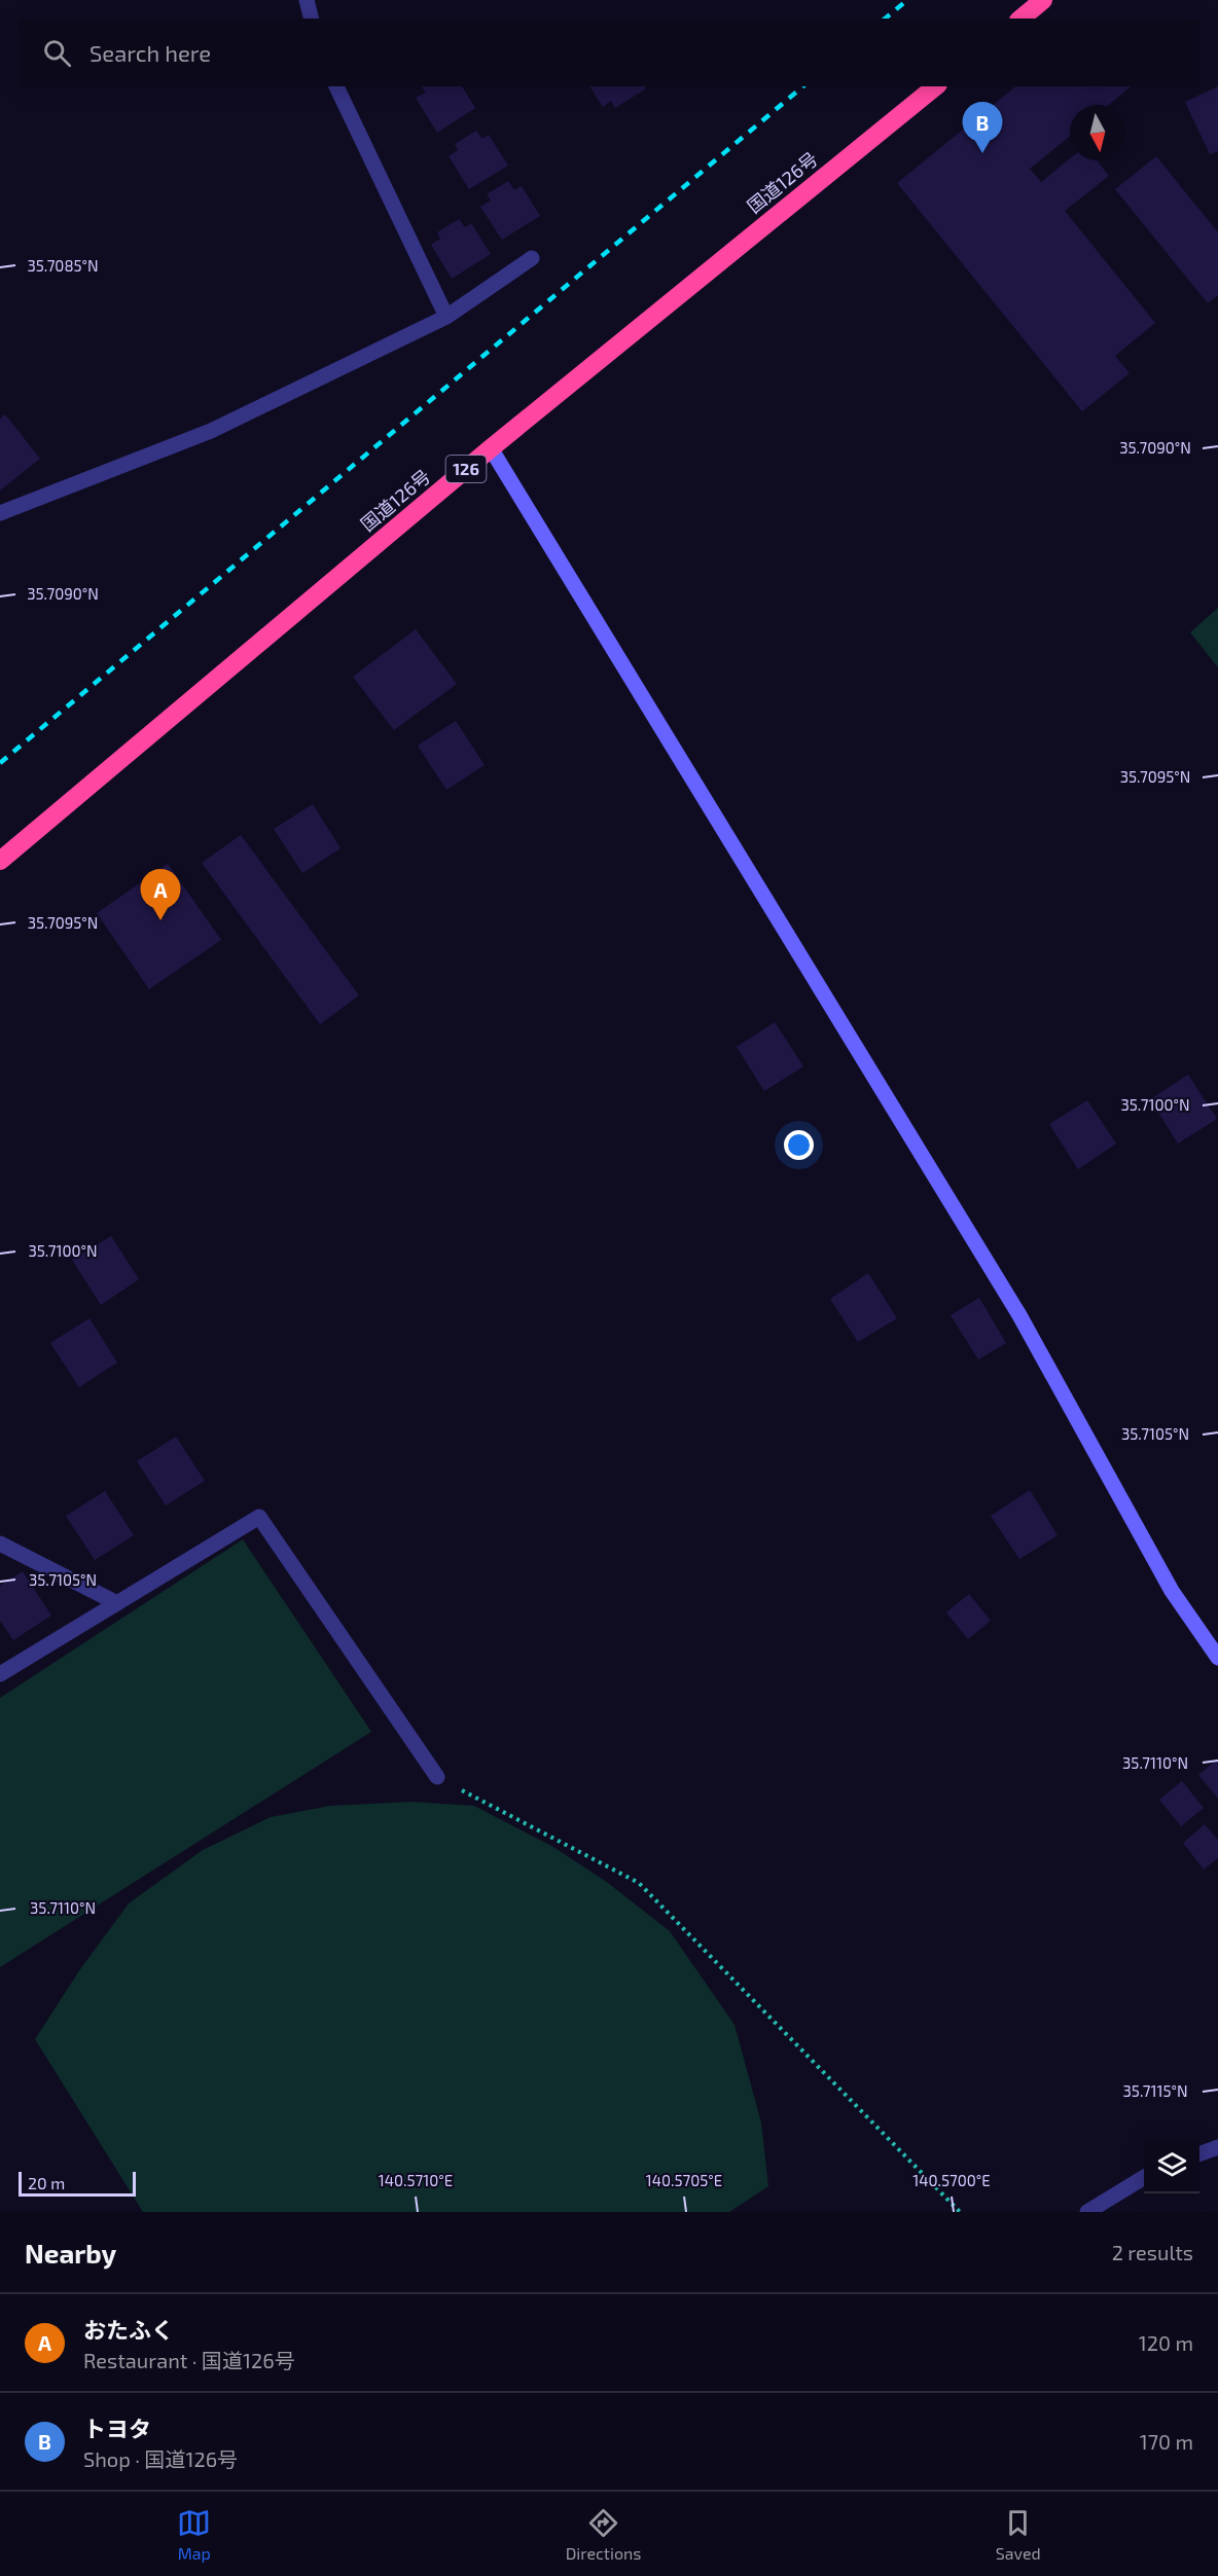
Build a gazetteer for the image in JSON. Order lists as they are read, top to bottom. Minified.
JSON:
{"streets":{"highway":["国道126号","126"]},"scale_bar":"20 m","north":"bottom","page":{"search":"Search here","pins":["B","A"],"scale":"20 m","heading":["Nearby","2 results"],"list":[{"mark":"A","name":"おたふく","note":"Restaurant · 国道126号","value":"120 m"},{"mark":"B","name":"トヨタ","note":"Shop · 国道126号","value":"170 m"}],"nav":["Map","Directions","Saved"]},"coordinates":["35.7085°N","35.7090°N","35.7095°N","35.7100°N","35.7105°N","35.7110°N","35.7115°N","140.5710°E","140.5705°E","140.5700°E"]}
